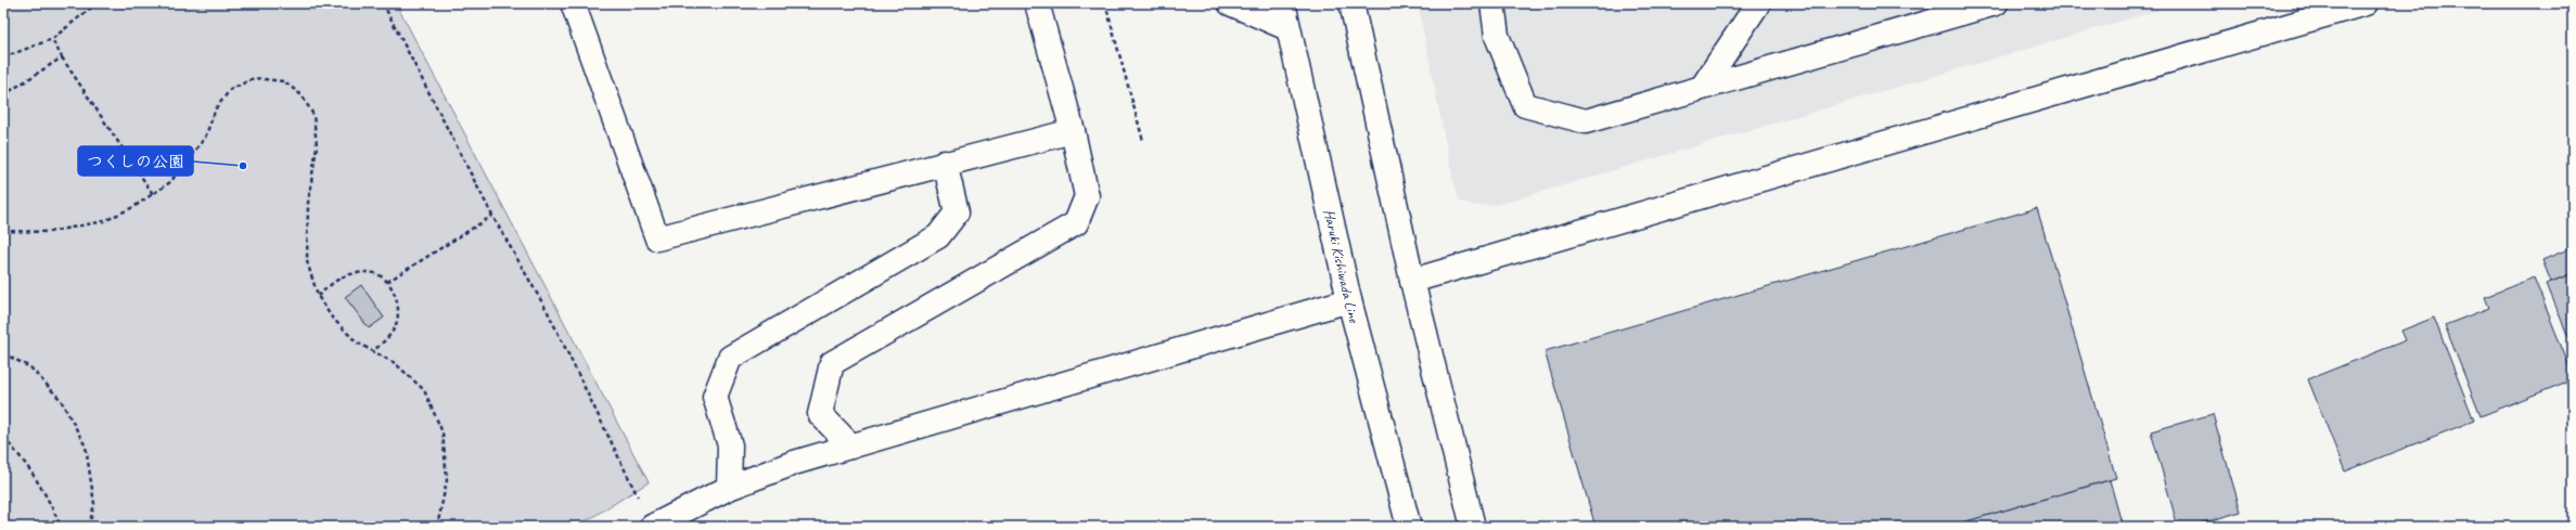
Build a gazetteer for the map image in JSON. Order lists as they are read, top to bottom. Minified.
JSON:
{"streets":{"street":["Haruki Kishiwada Line"]},"places":["つくしの公園"]}
